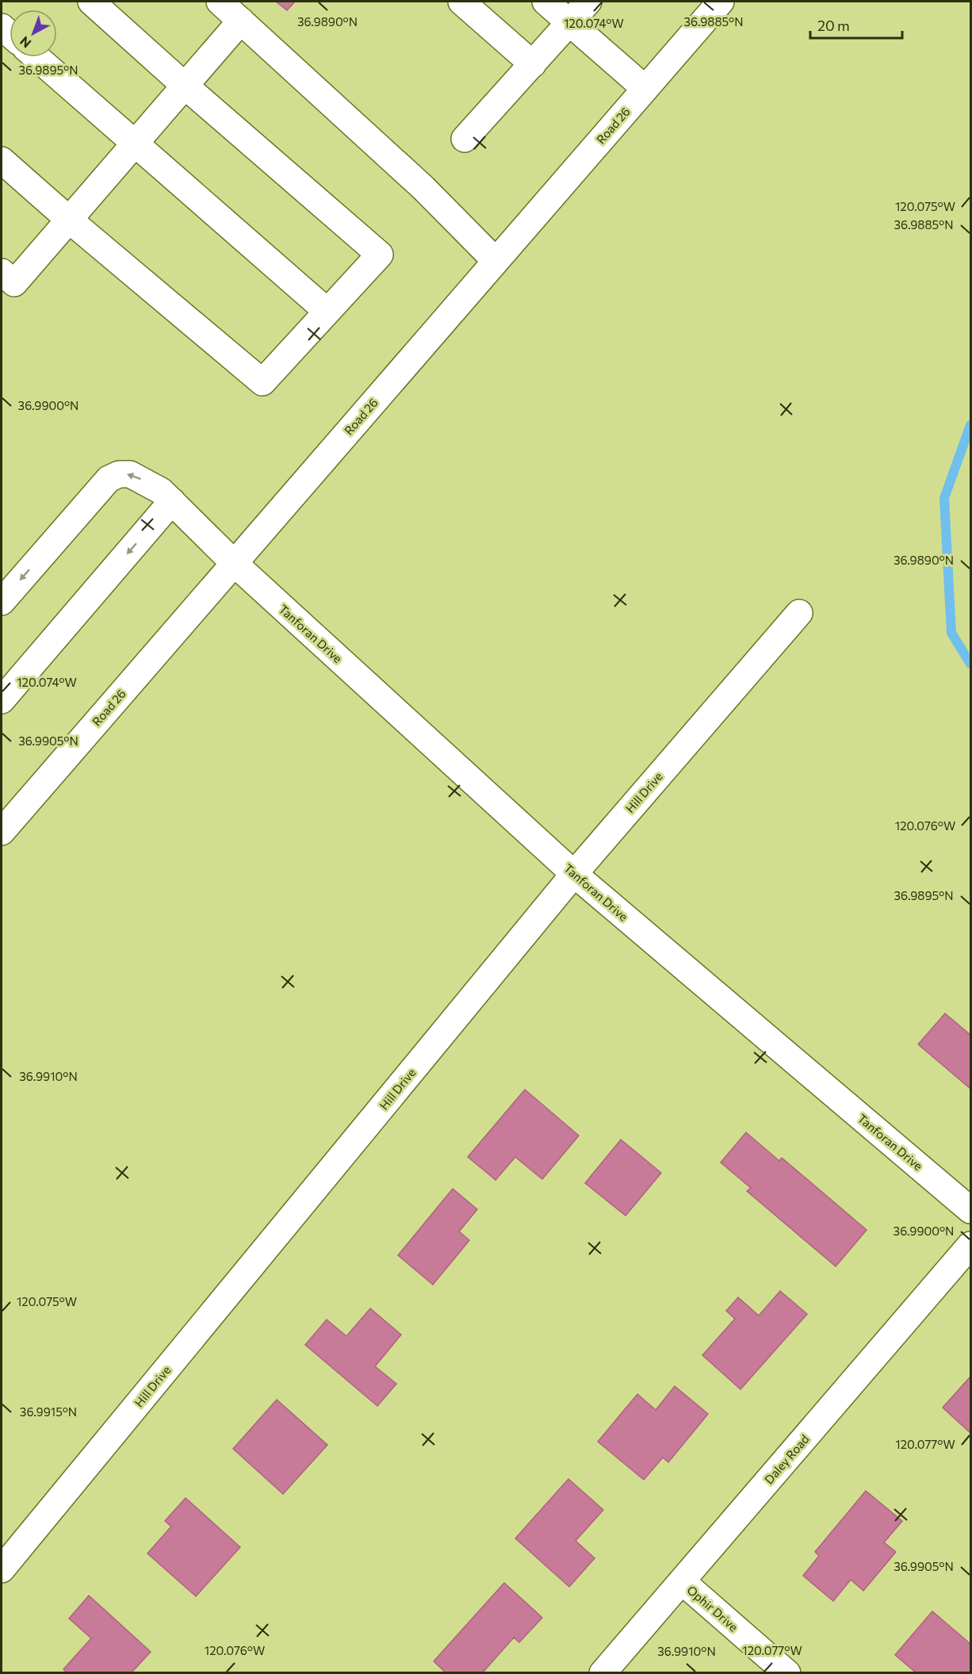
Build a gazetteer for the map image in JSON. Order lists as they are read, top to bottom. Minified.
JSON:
{"streets":{"street":["Road 26","Tanforan Drive","Hill Drive","Daley Road","Ophir Drive"]},"crossings":[["Road 26","Tanforan Drive"],["Tanforan Drive","Hill Drive"],["Daley Road","Ophir Drive"]],"scale_bar":"20 m","north":"bottom left","coordinates":["36.9890°N","36.9885°N","120.074°W","36.9895°N","120.075°W","36.9900°N","36.9905°N","120.076°W","36.9910°N","36.9915°N","120.077°W"]}
